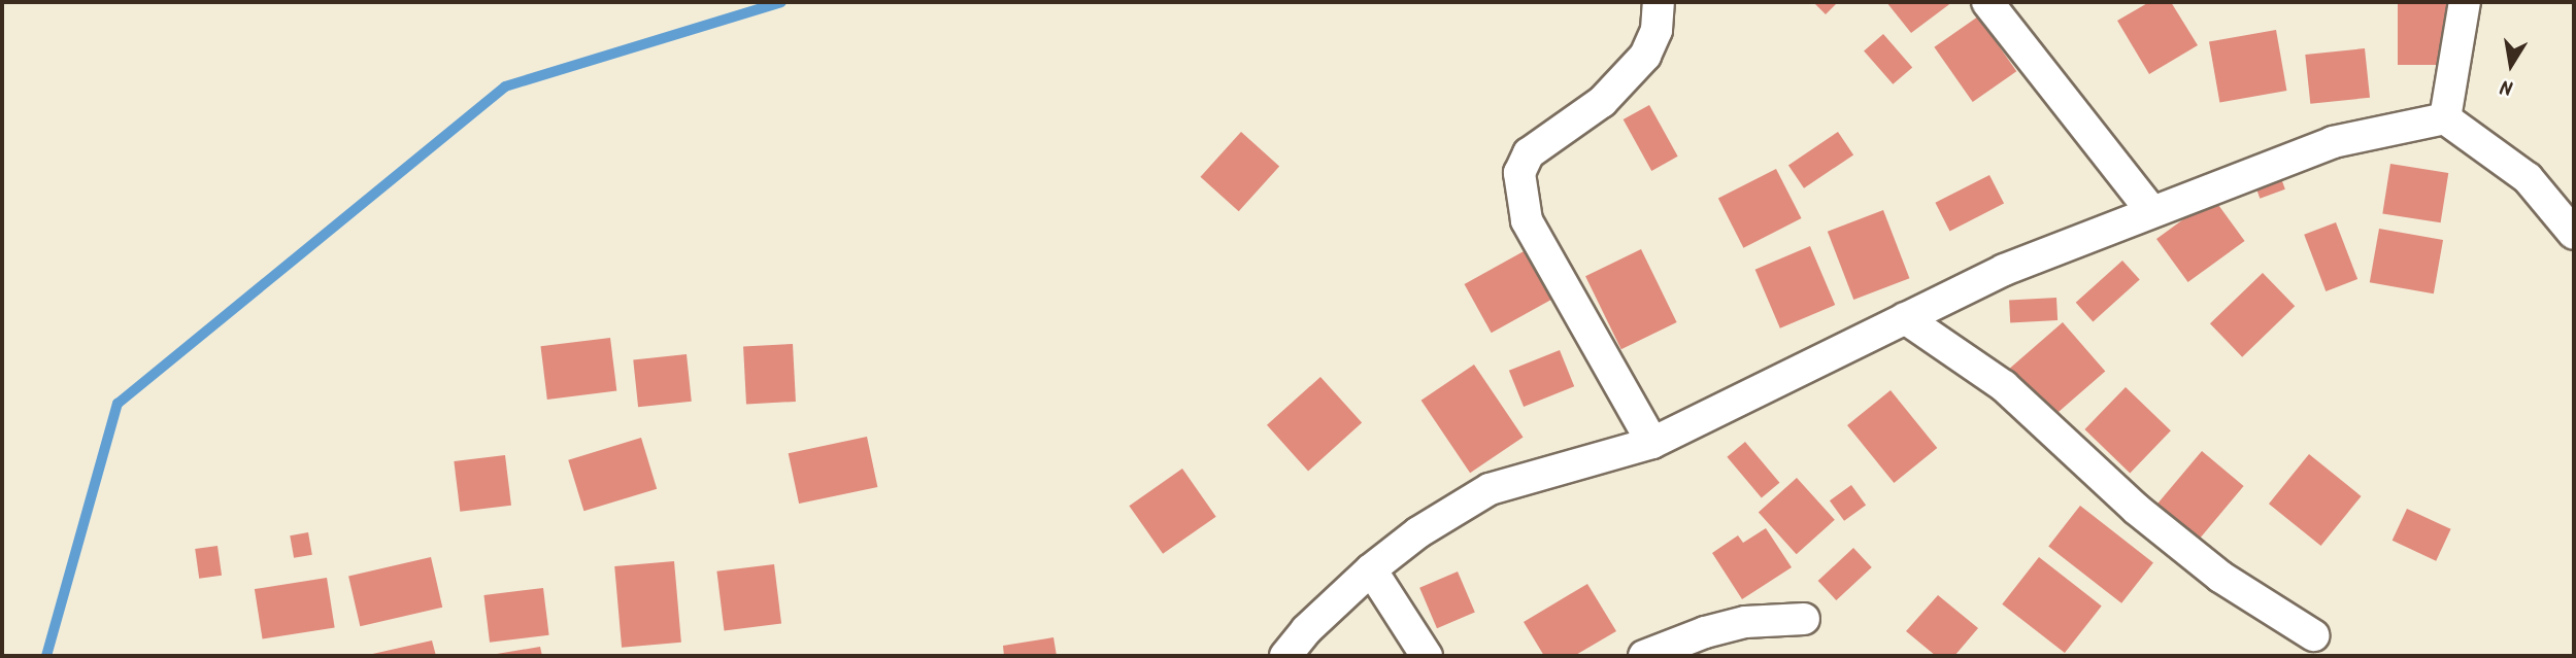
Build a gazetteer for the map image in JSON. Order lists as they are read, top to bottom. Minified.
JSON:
{"north":"bottom"}
